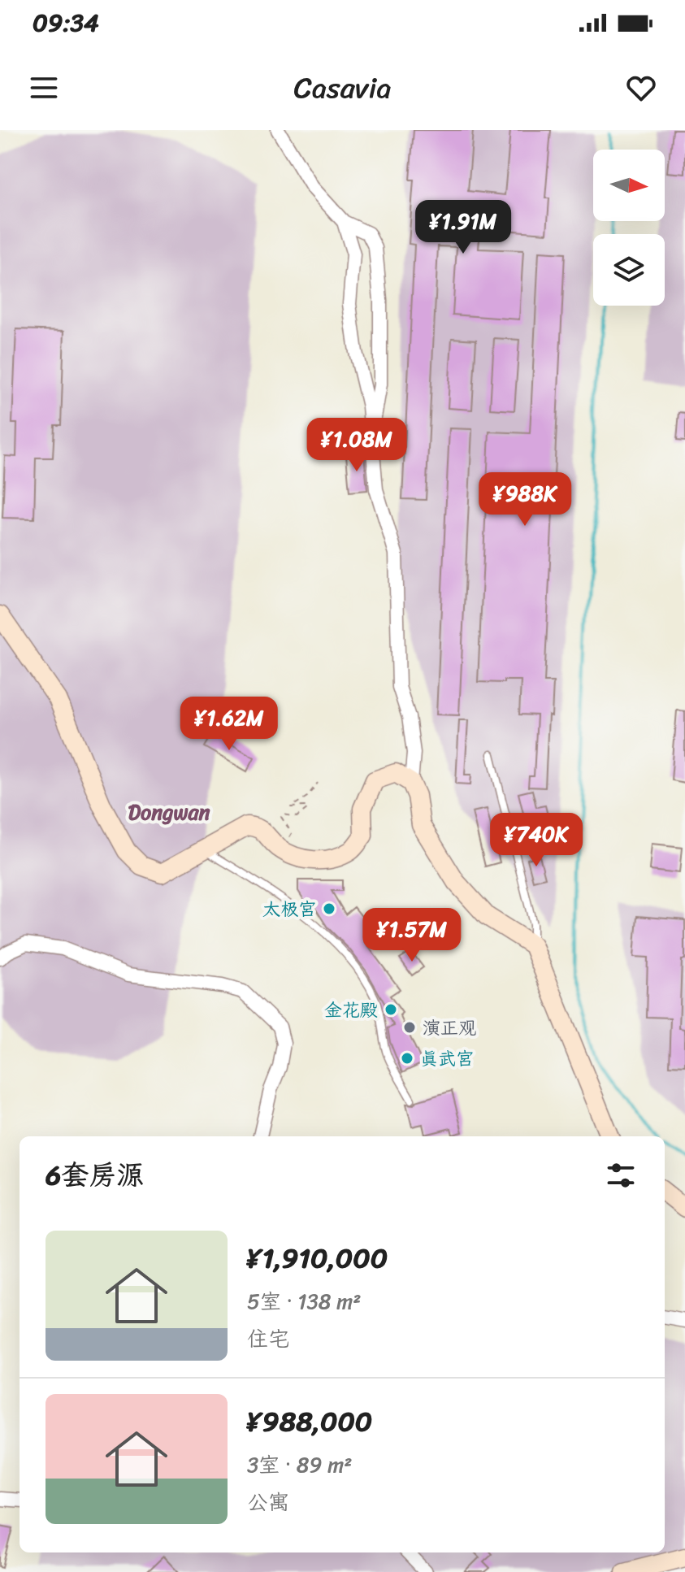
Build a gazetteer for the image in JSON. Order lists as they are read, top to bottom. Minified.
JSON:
{"districts":["Dongwan"],"places":["太极宫","金花殿","演正观","真武宫"],"north":"right","page":{"status":"09:34","header":"Casavia","price":["¥1.91M","¥1.08M","¥988K","¥1.62M","¥740K","¥1.57M"],"heading":"6套房源","list":[{"name":"¥1,910,000","note":"5室 · 138 m² · 住宅"},{"name":"¥988,000","note":"3室 · 89 m² · 公寓"}]}}
